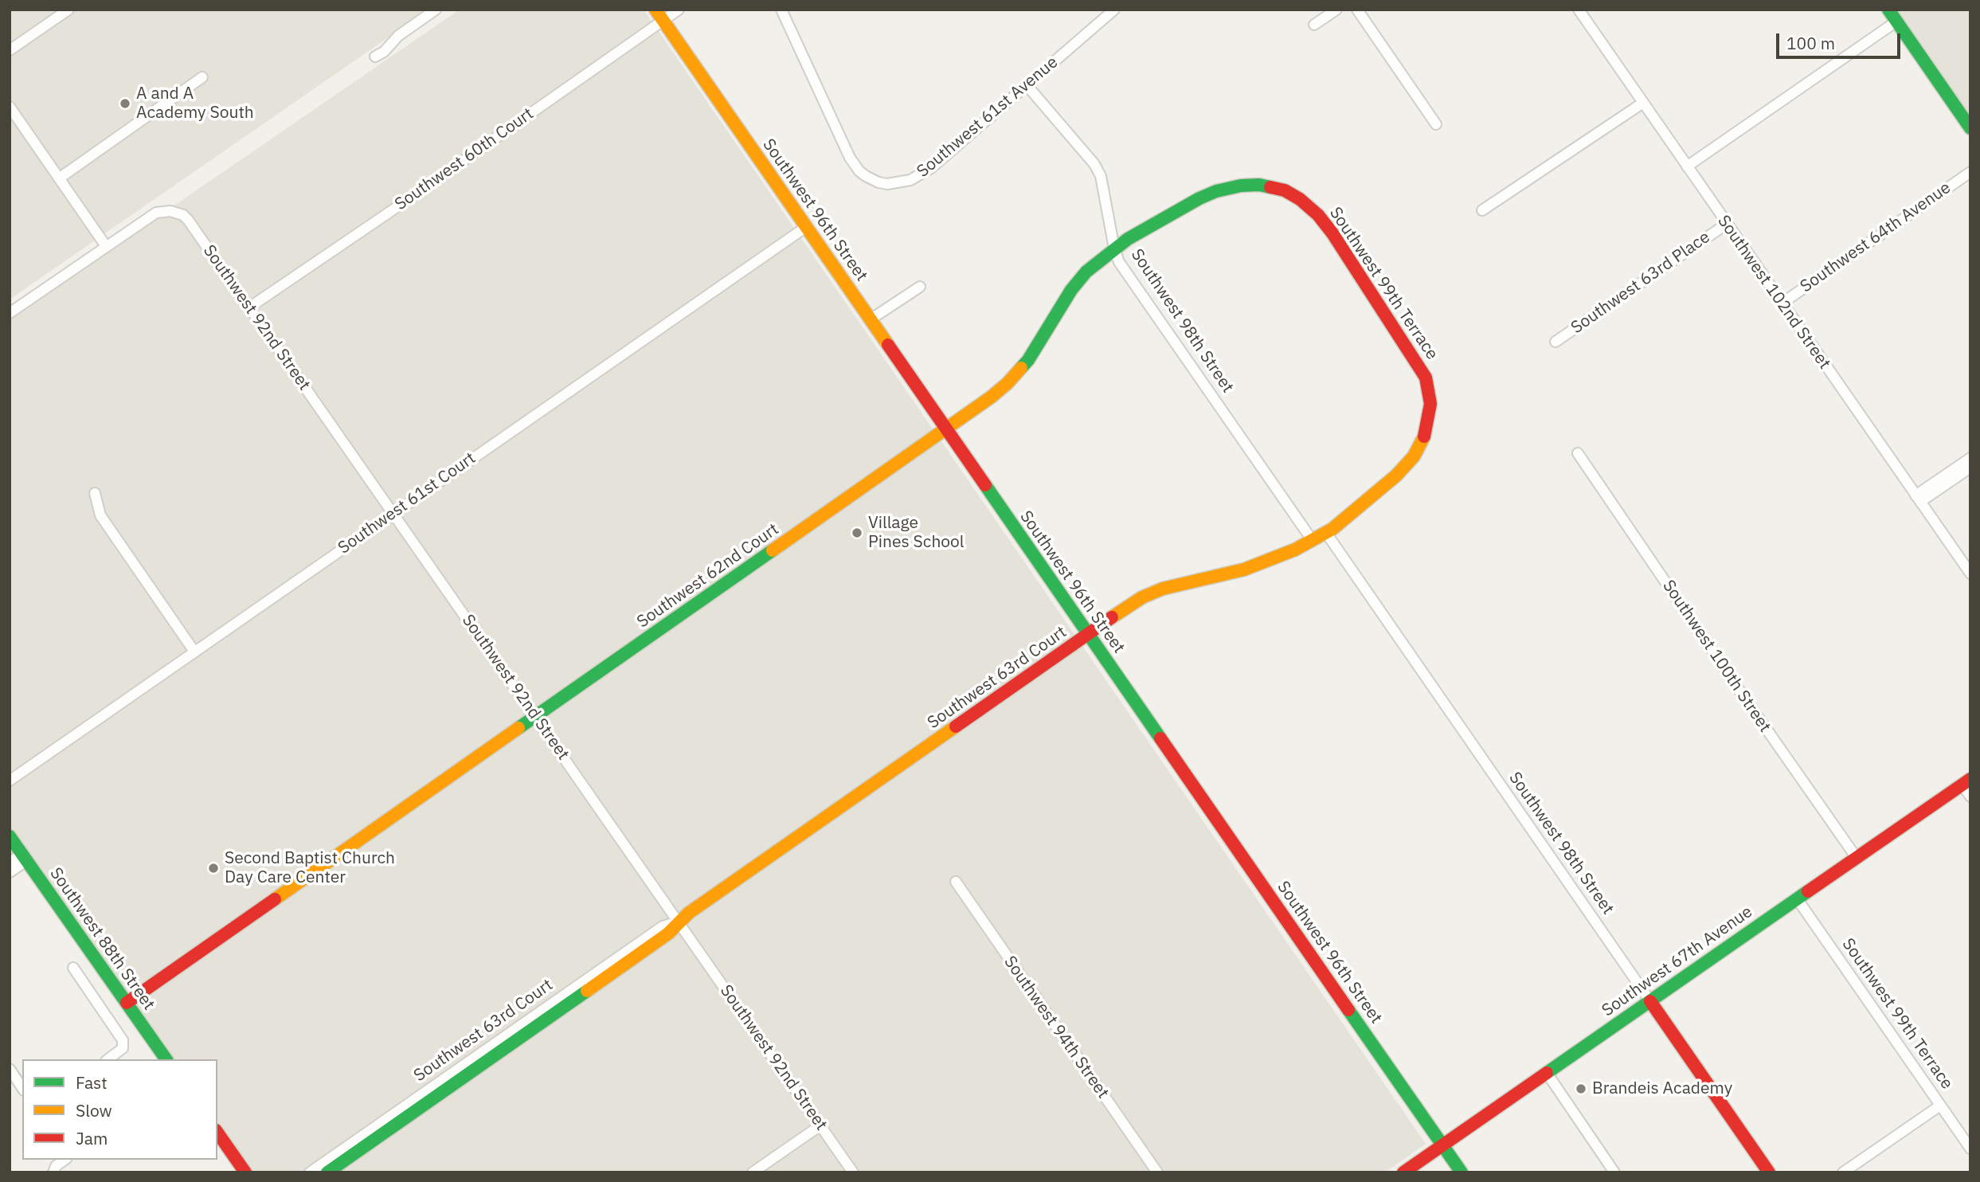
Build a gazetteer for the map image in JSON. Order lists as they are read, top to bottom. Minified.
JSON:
{"streets":{"street":["Southwest 61st Avenue","Southwest 60th Court","Southwest 96th Street","Southwest 64th Avenue","Southwest 63rd Place","Southwest 99th Terrace","Southwest 102nd Street","Southwest 92nd Street","Southwest 98th Street","Southwest 61st Court","Southwest 62nd Court","Southwest 100th Street","Southwest 63rd Court","Southwest 88th Street","Southwest 67th Avenue","Southwest 94th Street"]},"crossings":[["Southwest 61st Avenue","Southwest 98th Street"],["Southwest 60th Court","Southwest 96th Street"],["Southwest 60th Court","Southwest 92nd Street"],["Southwest 96th Street","Southwest 61st Court"],["Southwest 96th Street","Southwest 62nd Court"],["Southwest 96th Street","Southwest 63rd Court"],["Southwest 96th Street","Southwest 67th Avenue"],["Southwest 64th Avenue","Southwest 102nd Street"],["Southwest 63rd Place","Southwest 102nd Street"],["Southwest 99th Terrace","Southwest 62nd Court"],["Southwest 99th Terrace","Southwest 63rd Court"],["Southwest 99th Terrace","Southwest 67th Avenue"],["Southwest 92nd Street","Southwest 61st Court"],["Southwest 92nd Street","Southwest 62nd Court"],["Southwest 92nd Street","Southwest 63rd Court"],["Southwest 98th Street","Southwest 62nd Court"],["Southwest 98th Street","Southwest 63rd Court"],["Southwest 98th Street","Southwest 67th Avenue"],["Southwest 62nd Court","Southwest 88th Street"],["Southwest 100th Street","Southwest 67th Avenue"]],"places":["A and A Academy South","Village Pines School","Second Baptist Church Day Care Center","Brandeis Academy"],"legend":["Fast","Slow","Jam"],"scale_bar":"100 m"}
